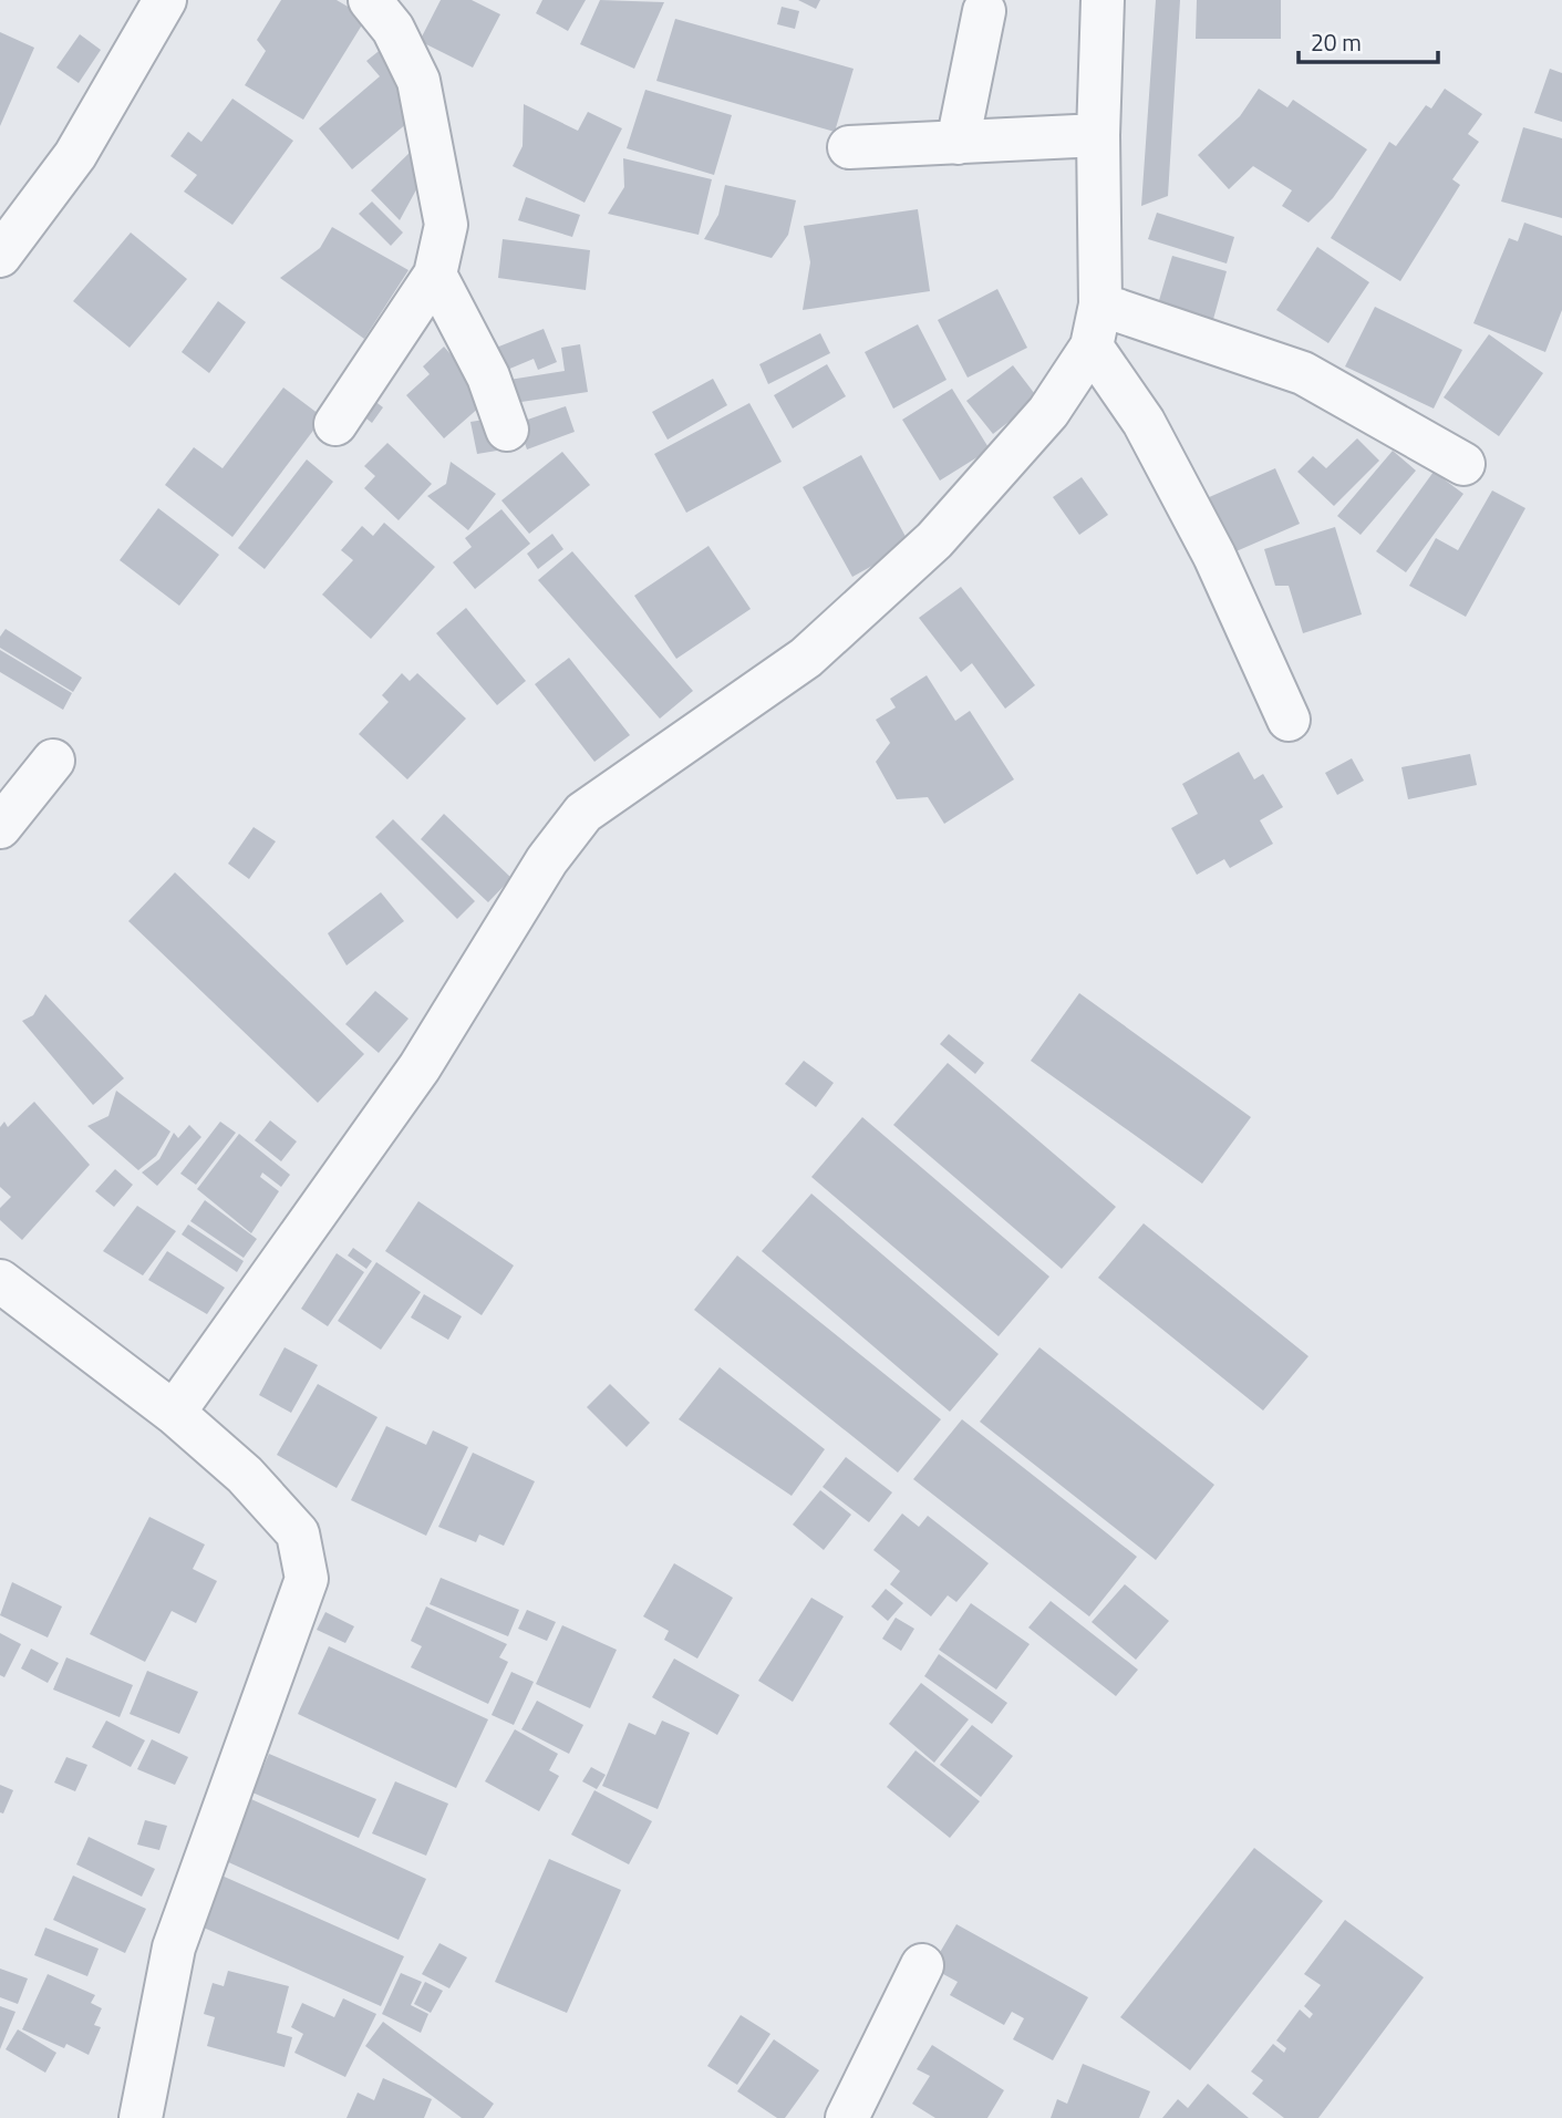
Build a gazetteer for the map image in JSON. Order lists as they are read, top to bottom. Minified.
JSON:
{"scale_bar":"20 m"}
